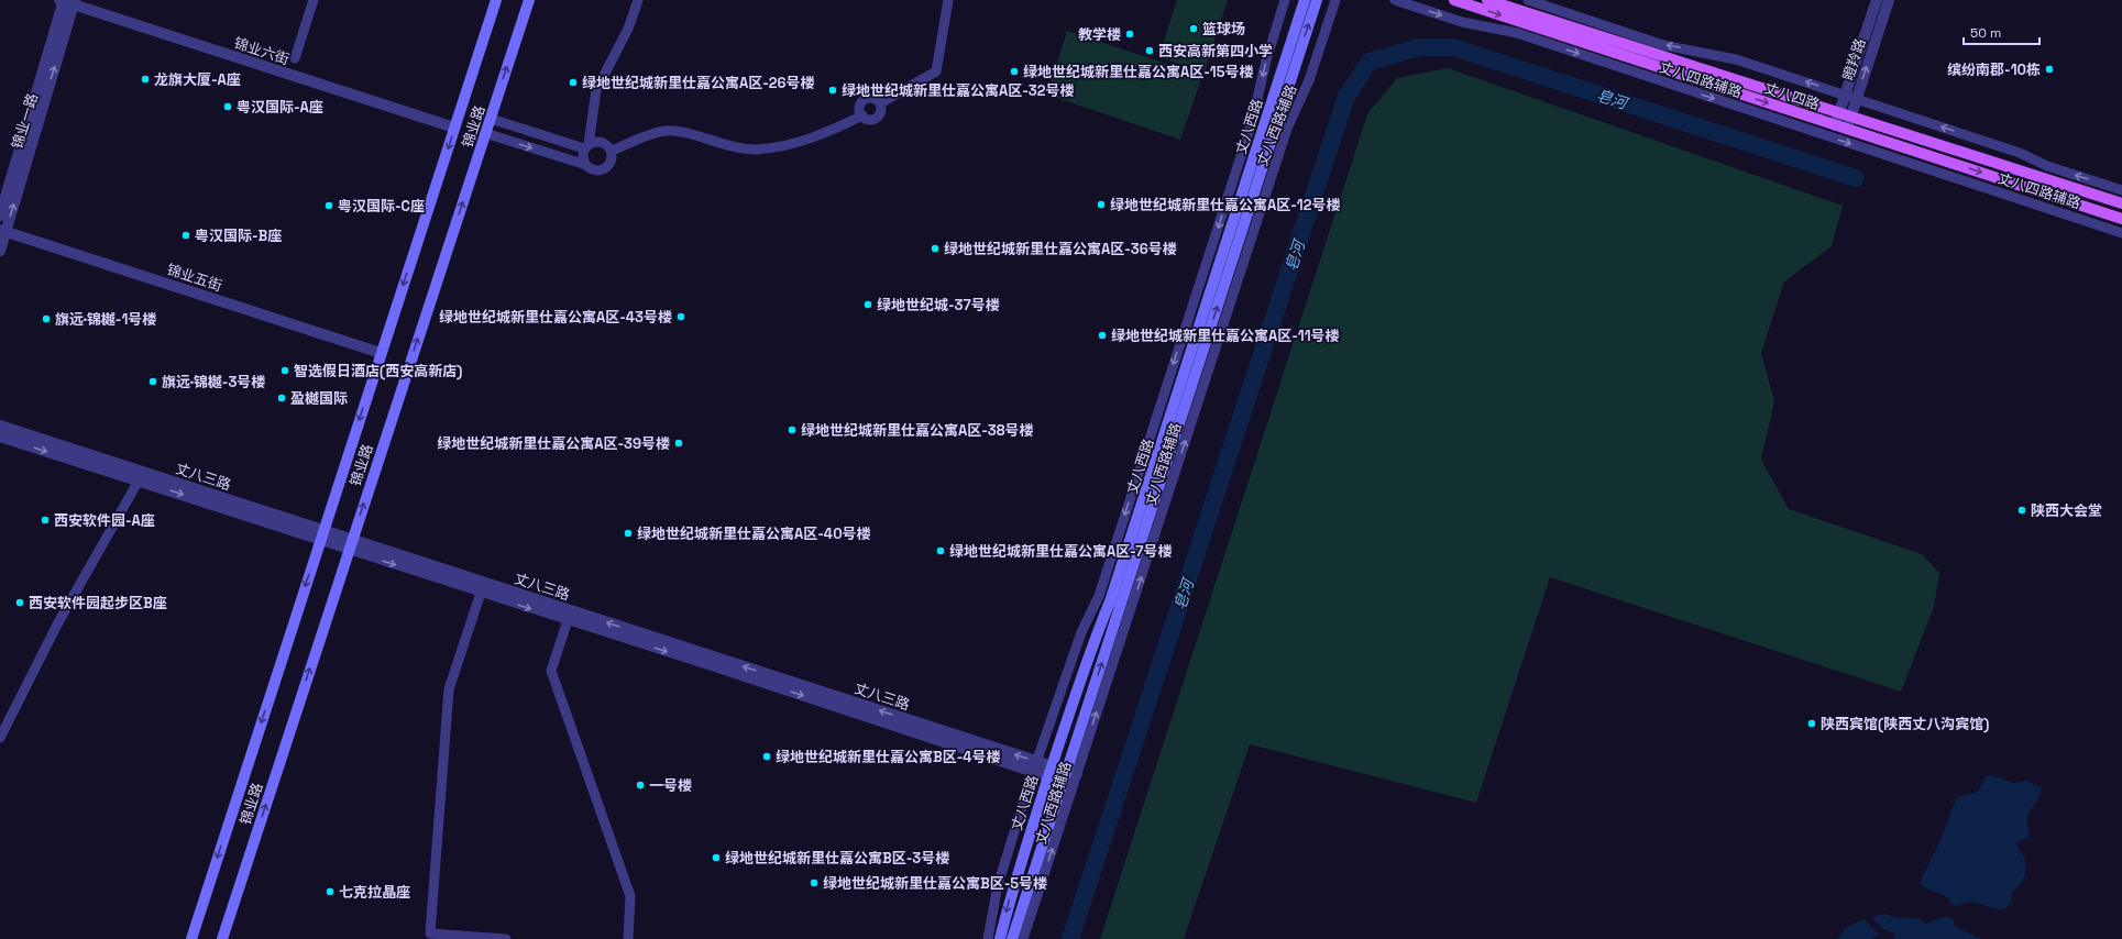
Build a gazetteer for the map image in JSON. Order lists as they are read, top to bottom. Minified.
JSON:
{"streets":{"main road":["丈八四路","锦业路","丈八西路"],"street":["锦业六街","瞪羚路","丈八四路辅路","锦业一路","丈八西路辅路","锦业五街","丈八三路"]},"crossings":[["锦业六街","锦业一路"],["锦业六街","锦业路"],["瞪羚路","丈八四路辅路"],["瞪羚路","丈八四路"],["锦业一路","锦业五街"],["丈八西路辅路","丈八西路"],["丈八西路辅路","丈八三路"],["锦业路","锦业五街"],["锦业路","丈八三路"],["丈八西路","丈八三路"]],"water":["皂河"],"places":["篮球场","教学楼","西安高新第四小学","缤纷南郡-10栋","绿地世纪城新里仕嘉公寓A区-15号楼","龙旗大厦-A座","绿地世纪城新里仕嘉公寓A区-26号楼","绿地世纪城新里仕嘉公寓A区-32号楼","粤汉国际-A座","绿地世纪城新里仕嘉公寓A区-12号楼","粤汉国际-C座","粤汉国际-B座","绿地世纪城新里仕嘉公寓A区-36号楼","绿地世纪城-37号楼","绿地世纪城新里仕嘉公寓A区-43号楼","旗远·锦樾-1号楼","绿地世纪城新里仕嘉公寓A区-11号楼","智选假日酒店(西安高新店)","旗远·锦樾-3号楼","盈樾国际","绿地世纪城新里仕嘉公寓A区-38号楼","绿地世纪城新里仕嘉公寓A区-39号楼","陕西大会堂","西安软件园-A座","绿地世纪城新里仕嘉公寓A区-40号楼","绿地世纪城新里仕嘉公寓A区-7号楼","西安软件园起步区B座","陕西宾馆(陕西丈八沟宾馆)","绿地世纪城新里仕嘉公寓B区-4号楼","一号楼","绿地世纪城新里仕嘉公寓B区-3号楼","绿地世纪城新里仕嘉公寓B区-5号楼","七克拉晶座"],"scale_bar":"50 m"}
